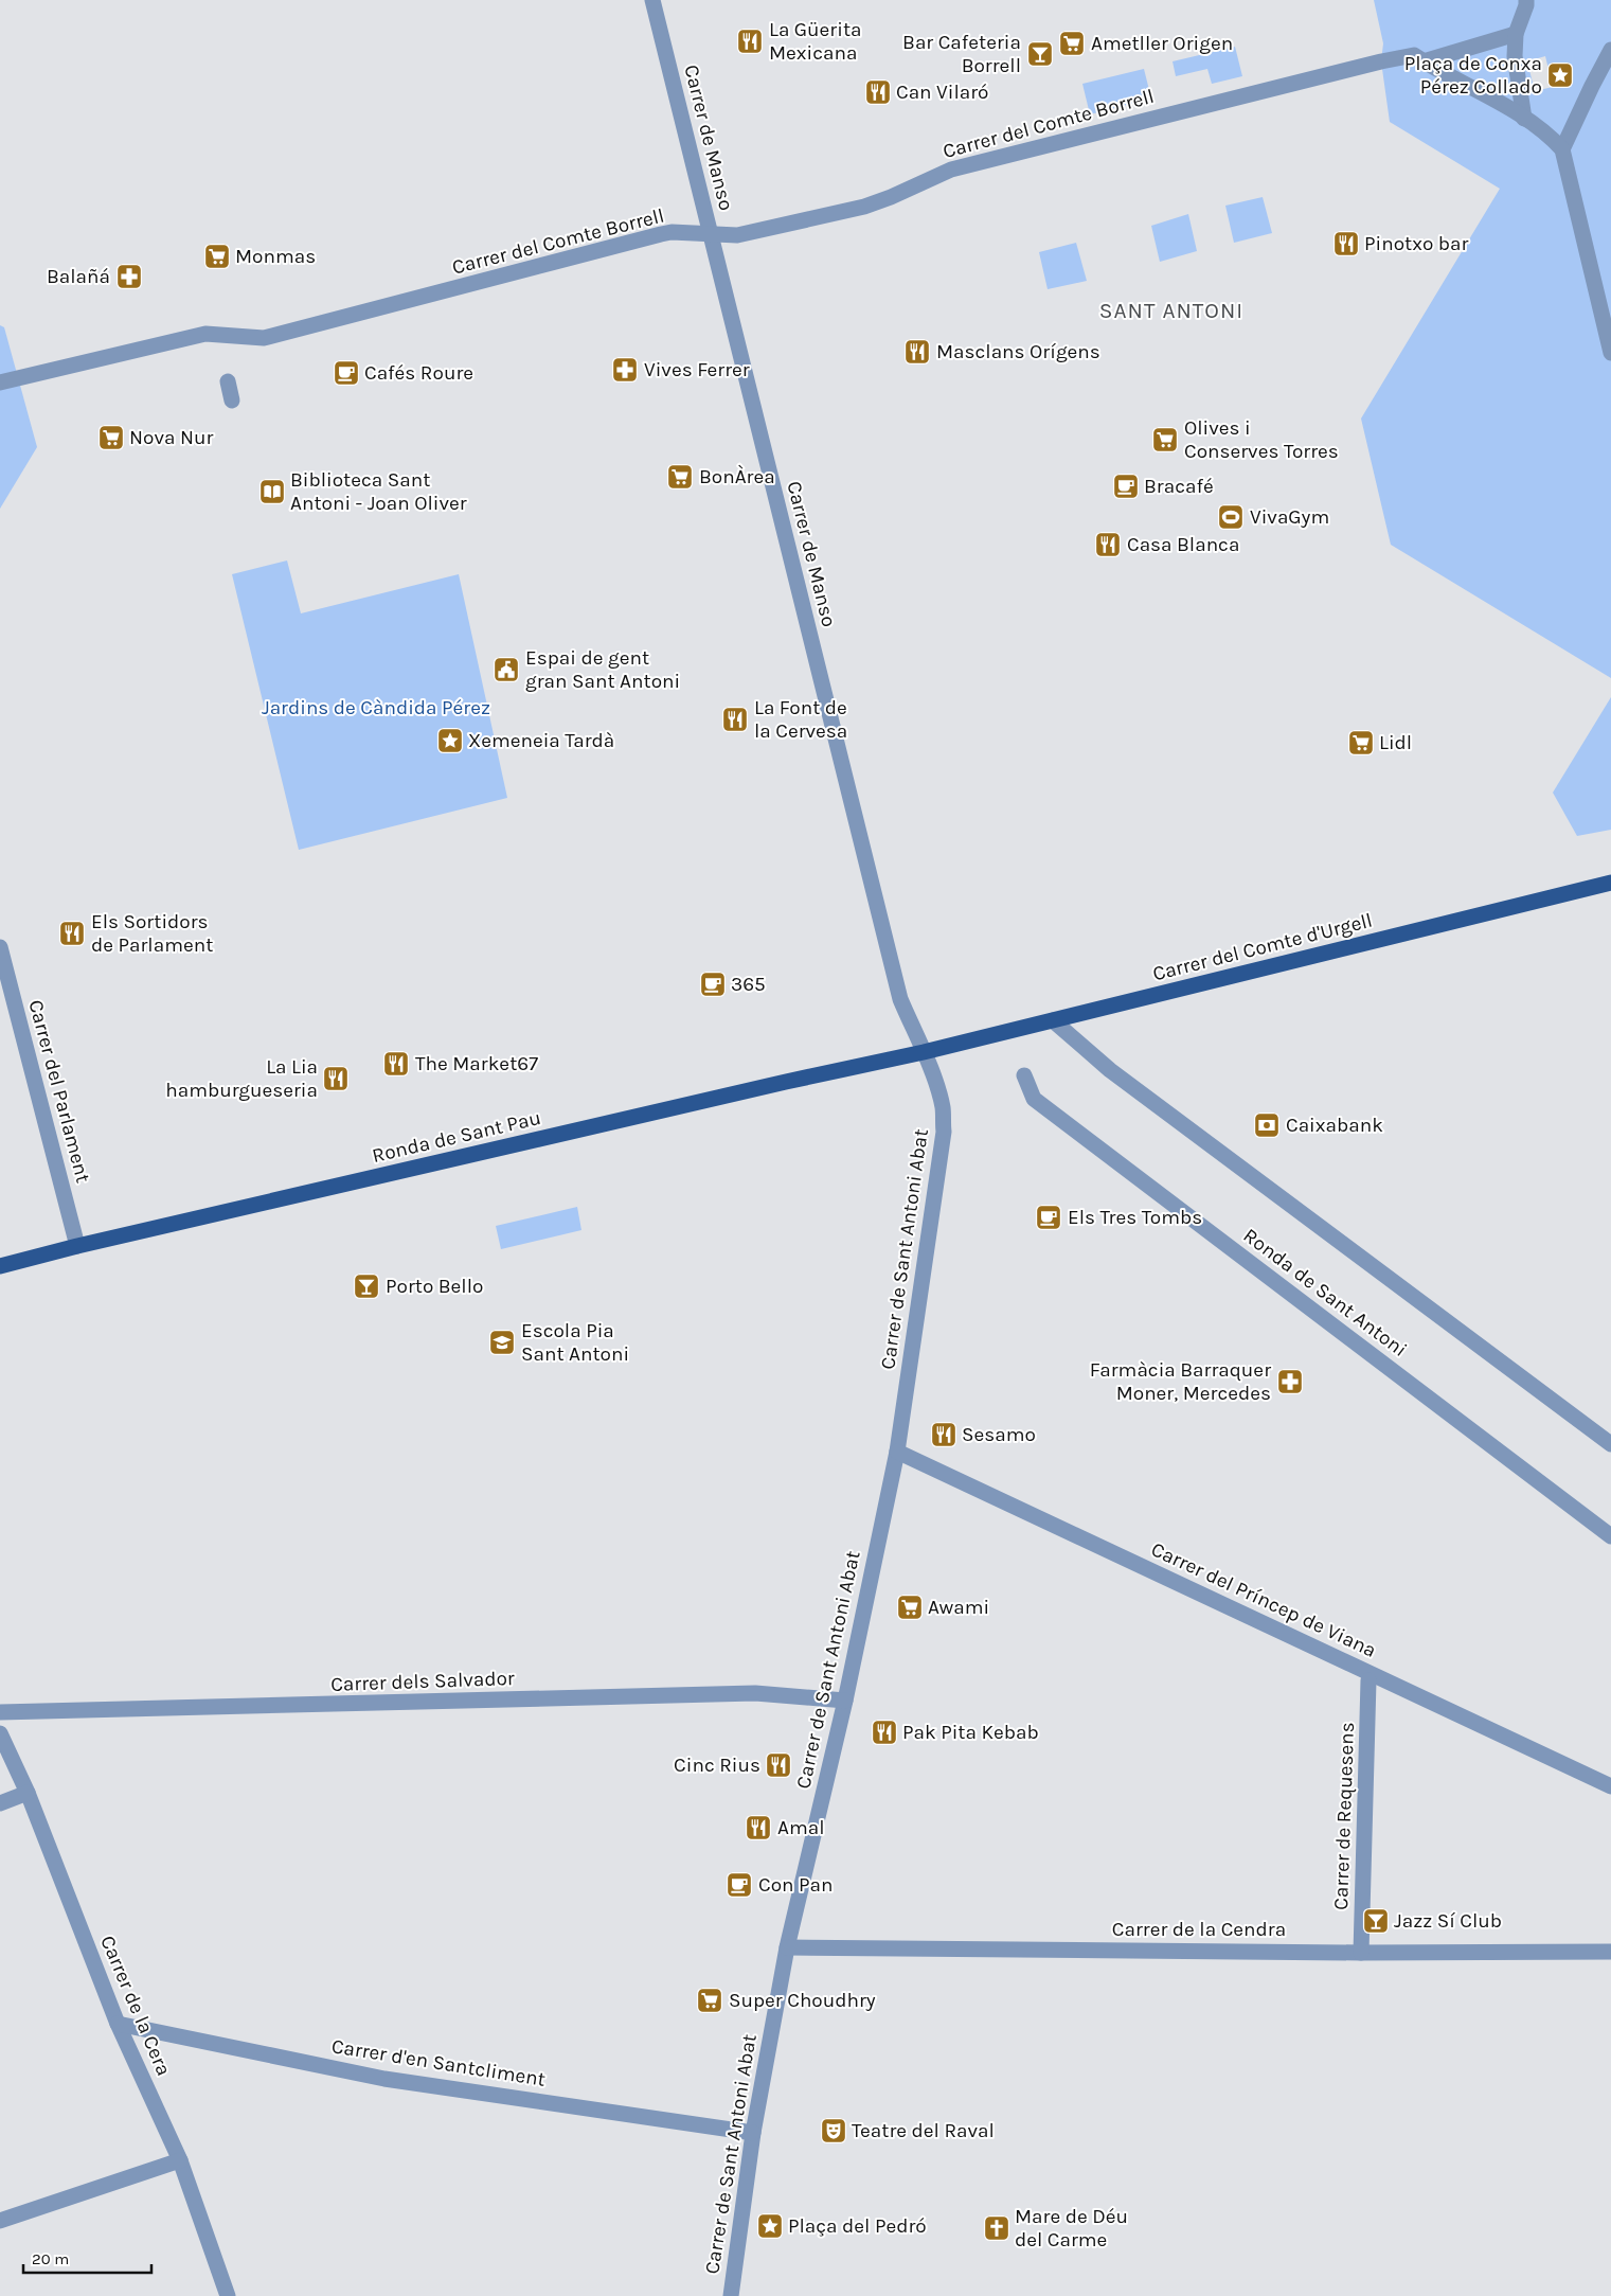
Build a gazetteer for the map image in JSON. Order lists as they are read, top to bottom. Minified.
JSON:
{"streets":{"main road":["Carrer del Comte d'Urgell","Ronda de Sant Pau"],"street":["Carrer del Comte Borrell","Carrer de Manso","Carrer del Parlament","Carrer de Sant Antoni Abat","Ronda de Sant Antoni","Carrer del Príncep de Viana","Carrer dels Salvador","Carrer de Requesens","Carrer de la Cendra","Carrer de la Cera","Carrer d'en Santcliment"]},"crossings":[["Carrer del Comte Borrell","Carrer de Manso"],["Carrer de Manso","Carrer del Comte d'Urgell"],["Carrer de Manso","Ronda de Sant Pau"],["Carrer de Manso","Carrer de Sant Antoni Abat"],["Carrer del Comte d'Urgell","Ronda de Sant Pau"],["Carrer del Comte d'Urgell","Carrer de Sant Antoni Abat"],["Carrer del Parlament","Ronda de Sant Pau"],["Ronda de Sant Pau","Carrer de Sant Antoni Abat"],["Carrer de Sant Antoni Abat","Carrer del Príncep de Viana"],["Carrer de Sant Antoni Abat","Carrer dels Salvador"],["Carrer de Sant Antoni Abat","Carrer de la Cendra"],["Carrer de Sant Antoni Abat","Carrer d'en Santcliment"],["Carrer de Requesens","Carrer de la Cendra"],["Carrer de la Cera","Carrer d'en Santcliment"]],"districts":["SANT ANTONI"],"parks":["Jardins de Càndida Pérez"],"places":{"restaurant":["La Güerita Mexicana","Can Vilaró","Pinotxo bar","Masclans Orígens","Casa Blanca","La Font de la Cervesa","Els Sortidors de Parlament","The Market67","La Lia hamburgueseria","Sesamo","Pak Pita Kebab","Cinc Rius","Amal"],"supermarket":["Ametller Origen","Monmas","Nova Nur","Olives i Conserves Torres","BonÀrea","Lidl","Awami","Super Choudhry"],"bar":["Bar Cafeteria Borrell","Porto Bello","Jazz Sí Club"],"place":["Plaça de Conxa Pérez Collado","Xemeneia Tardà","Plaça del Pedró"],"pharmacy":["Balañá","Vives Ferrer","Farmàcia Barraquer Moner, Mercedes"],"cafe":["Cafés Roure","Bracafé","365","Els Tres Tombs","Con Pan"],"library":["Biblioteca Sant Antoni - Joan Oliver"],"sports":["VivaGym"],"public building":["Espai de gent gran Sant Antoni"],"bank":["Caixabank"],"school or university":["Escola Pia Sant Antoni"],"theatre":["Teatre del Raval"],"church":["Mare de Déu del Carme"]},"scale_bar":"20 m"}
